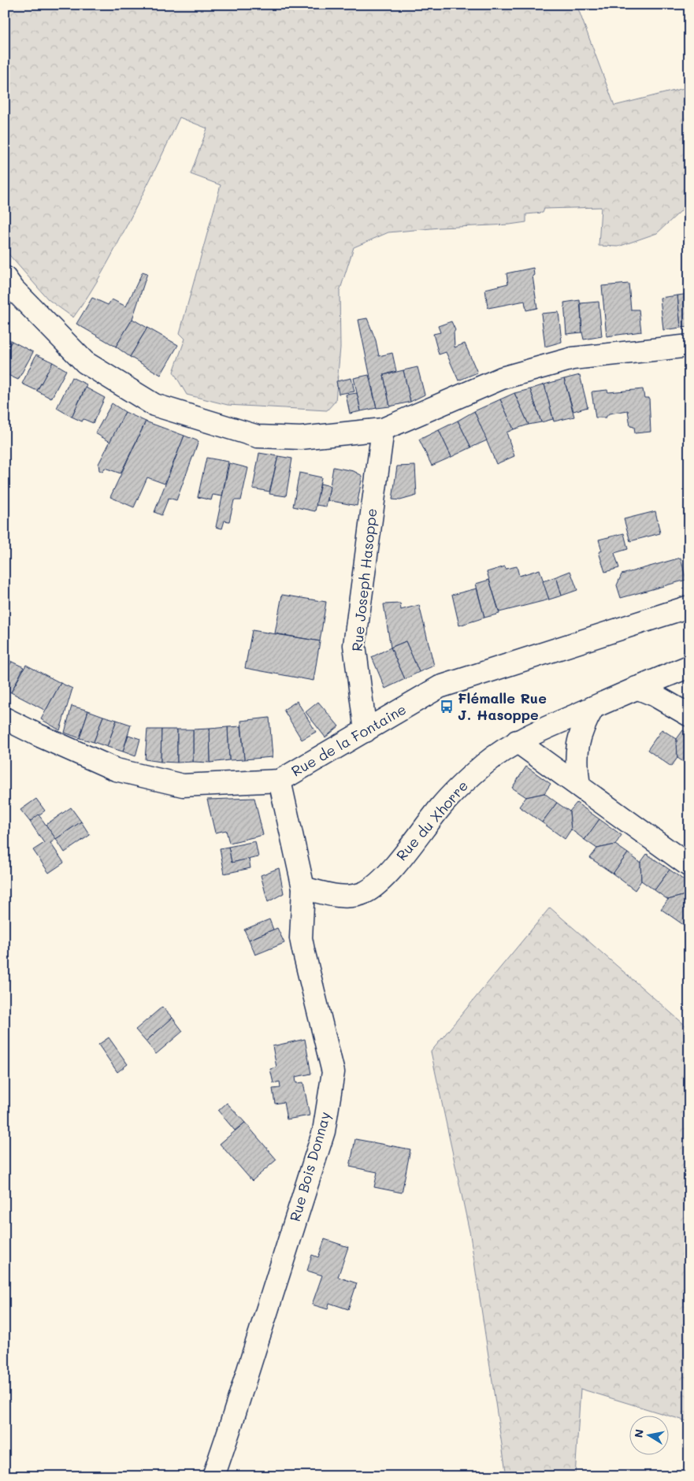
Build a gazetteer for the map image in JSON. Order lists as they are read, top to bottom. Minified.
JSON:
{"streets":{"street":["Rue Joseph Hasoppe","Rue de la Fontaine","Rue du Xhorre","Rue Bois Donnay"]},"crossings":[["Rue Joseph Hasoppe","Rue de la Fontaine"],["Rue de la Fontaine","Rue Bois Donnay"],["Rue du Xhorre","Rue Bois Donnay"]],"places":{"bus stop":["Flémalle Rue J. Hasoppe"]},"north":"left"}
